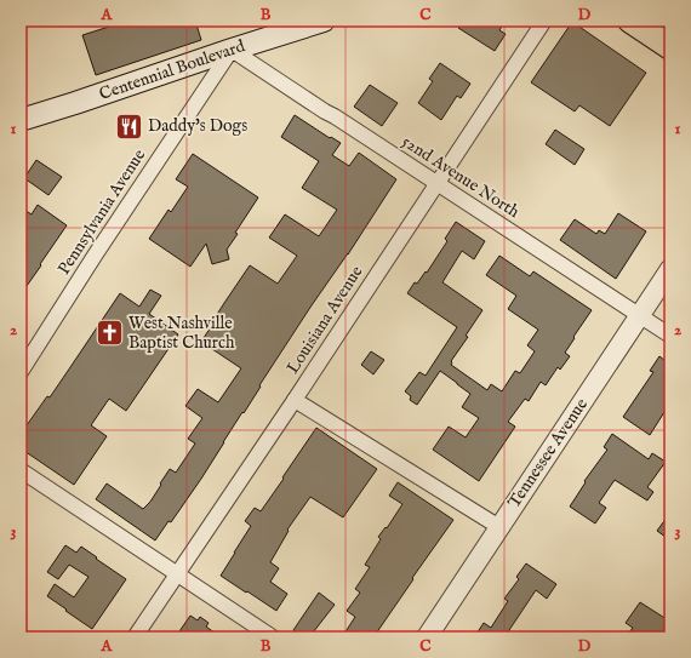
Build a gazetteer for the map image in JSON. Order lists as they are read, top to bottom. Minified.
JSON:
{"streets":{"main road":["Centennial Boulevard"],"street":["52nd Avenue North","Pennsylvania Avenue","Louisiana Avenue","Tennessee Avenue"]},"crossings":[["Centennial Boulevard","52nd Avenue North"],["Centennial Boulevard","Pennsylvania Avenue"],["52nd Avenue North","Pennsylvania Avenue"],["52nd Avenue North","Louisiana Avenue"],["52nd Avenue North","Tennessee Avenue"]],"places":{"restaurant":["Daddy's Dogs"],"church":["West Nashville Baptist Church"]},"grid":{"columns":["A","B","C","D"],"rows":["1","2","3"]}}
